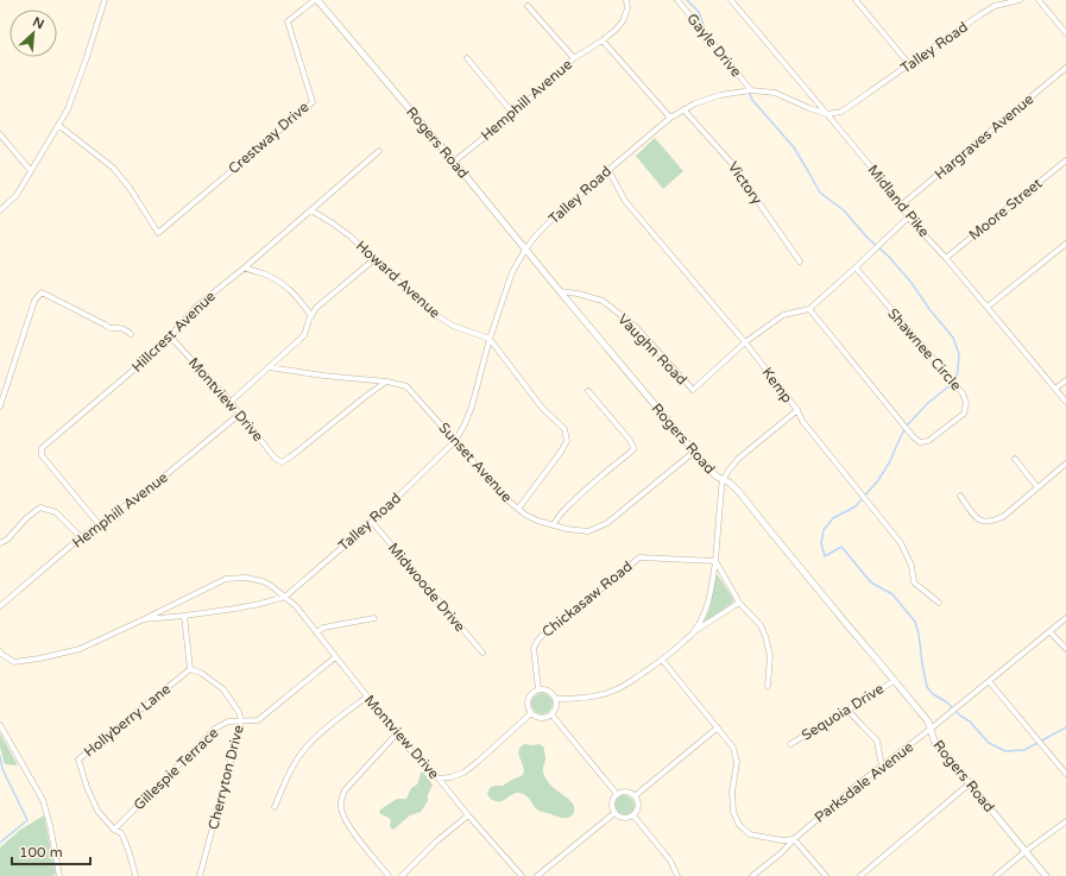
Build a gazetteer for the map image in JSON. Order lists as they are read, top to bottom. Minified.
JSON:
{"streets":{"street":["Gayle Drive","Talley Road","Hemphill Avenue","Hargraves Avenue","Crestway Drive","Rogers Road","Victory","Midland Pike","Moore Street","Howard Avenue","Hillcrest Avenue","Vaughn Road","Shawnee Circle","Kemp","Montview Drive","Sunset Avenue","Midwoode Drive","Chickasaw Road","Sequoia Drive","Hollyberry Lane","Gillespie Terrace","Cherryton Drive","Parksdale Avenue"]},"crossings":[["Gayle Drive","Talley Road"],["Talley Road","Rogers Road"],["Talley Road","Victory"],["Talley Road","Midland Pike"],["Talley Road","Howard Avenue"],["Talley Road","Kemp"],["Talley Road","Montview Drive"],["Talley Road","Sunset Avenue"],["Talley Road","Midwoode Drive"],["Hemphill Avenue","Rogers Road"],["Hemphill Avenue","Hillcrest Avenue"],["Hemphill Avenue","Montview Drive"],["Hargraves Avenue","Midland Pike"],["Crestway Drive","Rogers Road"],["Rogers Road","Vaughn Road"],["Rogers Road","Sunset Avenue"],["Rogers Road","Sequoia Drive"],["Rogers Road","Parksdale Avenue"],["Midland Pike","Moore Street"],["Howard Avenue","Hillcrest Avenue"],["Hillcrest Avenue","Montview Drive"],["Vaughn Road","Kemp"],["Montview Drive","Sunset Avenue"],["Montview Drive","Gillespie Terrace"],["Hollyberry Lane","Gillespie Terrace"],["Hollyberry Lane","Cherryton Drive"],["Gillespie Terrace","Cherryton Drive"]],"scale_bar":"100 m","north":"top right"}
